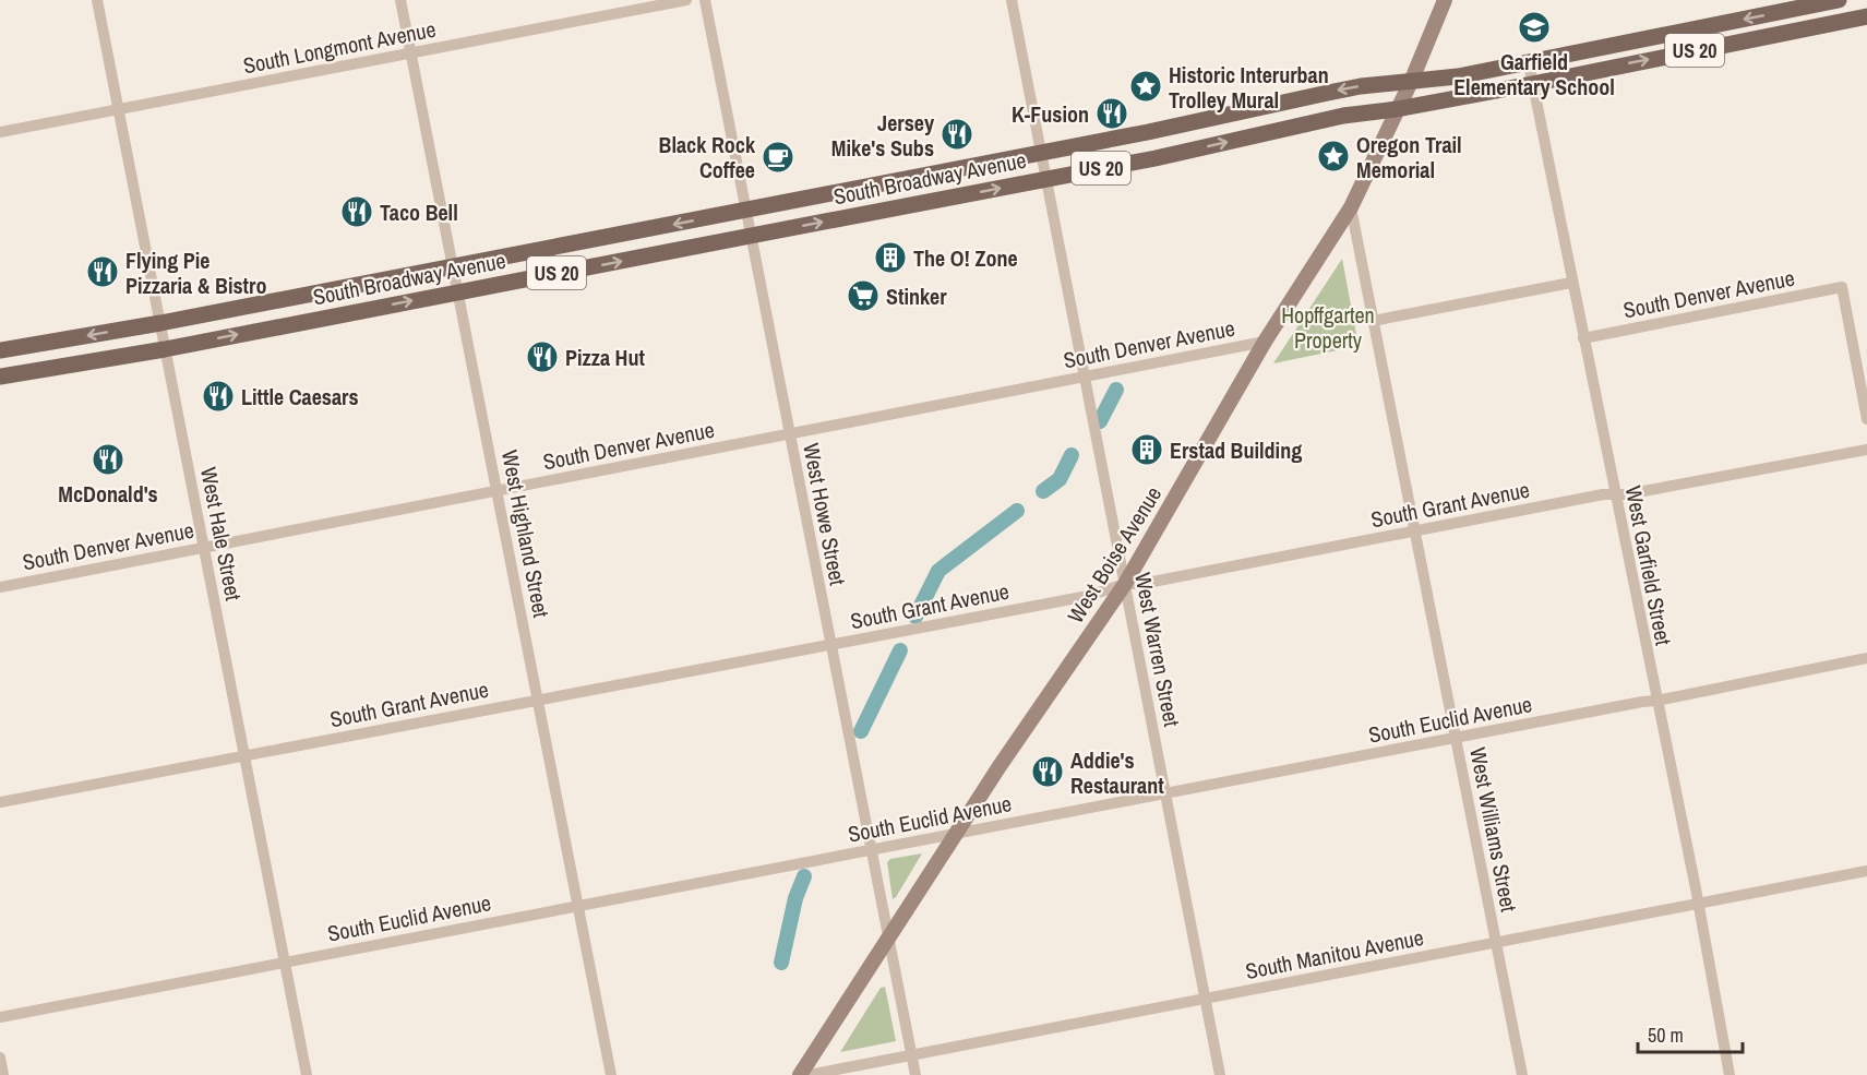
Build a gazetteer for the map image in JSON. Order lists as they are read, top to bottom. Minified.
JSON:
{"streets":{"main road":["US 20","South Broadway Avenue"],"street":["South Longmont Avenue","South Denver Avenue","South Grant Avenue","West Howe Street","West Hale Street","West Highland Street","West Boise Avenue","West Garfield Street","West Warren Street","South Euclid Avenue","West Williams Street","South Manitou Avenue"]},"crossings":[["South Longmont Avenue","West Hale Street"],["South Longmont Avenue","West Highland Street"],["South Broadway Avenue","West Howe Street"],["South Broadway Avenue","West Hale Street"],["South Broadway Avenue","West Highland Street"],["South Broadway Avenue","West Boise Avenue"],["South Broadway Avenue","West Garfield Street"],["South Broadway Avenue","West Warren Street"],["South Denver Avenue","West Howe Street"],["South Denver Avenue","West Hale Street"],["South Denver Avenue","West Highland Street"],["South Denver Avenue","West Boise Avenue"],["South Denver Avenue","West Garfield Street"],["South Denver Avenue","West Warren Street"],["South Grant Avenue","West Howe Street"],["South Grant Avenue","West Hale Street"],["South Grant Avenue","West Highland Street"],["South Grant Avenue","West Boise Avenue"],["South Grant Avenue","West Garfield Street"],["South Grant Avenue","West Warren Street"],["South Grant Avenue","West Williams Street"],["West Howe Street","West Boise Avenue"],["West Howe Street","South Euclid Avenue"],["West Howe Street","South Manitou Avenue"],["West Hale Street","South Euclid Avenue"],["West Highland Street","South Euclid Avenue"],["West Boise Avenue","West Warren Street"],["West Boise Avenue","South Euclid Avenue"],["West Boise Avenue","West Williams Street"],["West Garfield Street","South Euclid Avenue"],["West Garfield Street","South Manitou Avenue"],["West Warren Street","South Euclid Avenue"],["West Warren Street","South Manitou Avenue"],["South Euclid Avenue","West Williams Street"],["West Williams Street","South Manitou Avenue"]],"parks":["Hopffgarten Property"],"places":{"school or university":["Garfield Elementary School"],"place":["Historic Interurban Trolley Mural","Oregon Trail Memorial"],"restaurant":["K-Fusion","Jersey Mike's Subs","Taco Bell","Flying Pie Pizzaria & Bistro","Pizza Hut","Little Caesars","McDonald's","Addie's Restaurant"],"cafe":["Black Rock Coffee"],"building":["The O! Zone","Erstad Building"],"supermarket":["Stinker"]},"scale_bar":"50 m"}
